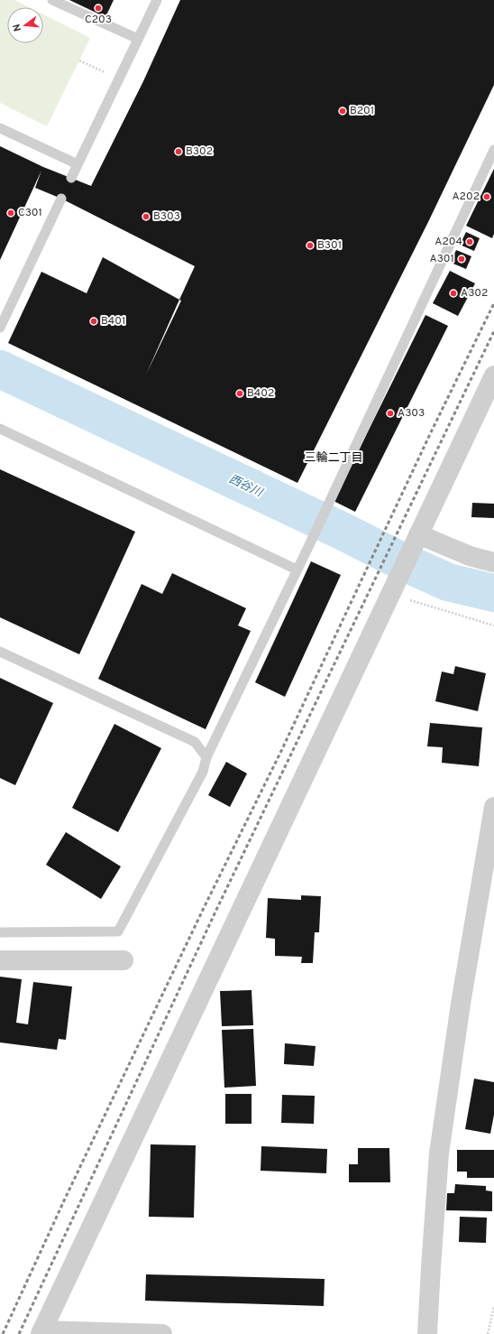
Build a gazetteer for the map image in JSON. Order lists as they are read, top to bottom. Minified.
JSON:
{"districts":["三輪二丁目"],"water":["西谷川"],"places":["C203","B201","B302","A202","C301","B303","A204","B301","A301","A302","B401","B402","A303"],"north":"left"}
